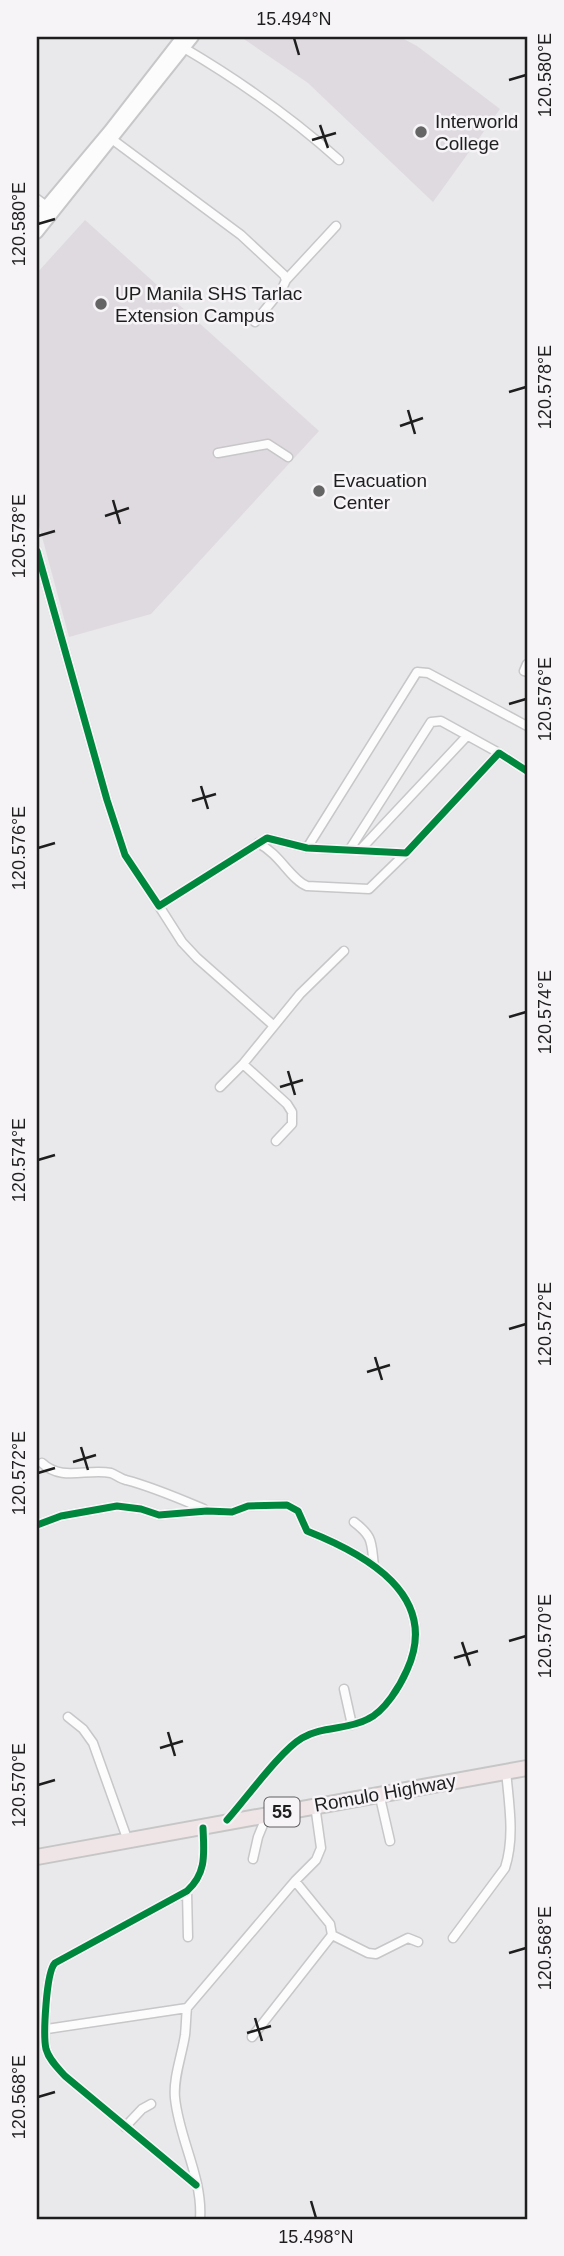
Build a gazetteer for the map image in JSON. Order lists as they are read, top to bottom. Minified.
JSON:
{"streets":{"highway":["Romulo Highway","55"]},"places":["Interworld College","UP Manila SHS Tarlac Extension Campus","Evacuation Center"],"coordinates":["15.494°N","120.580°E","120.578°E","120.576°E","120.574°E","120.572°E","120.570°E","120.568°E","15.498°N"]}
